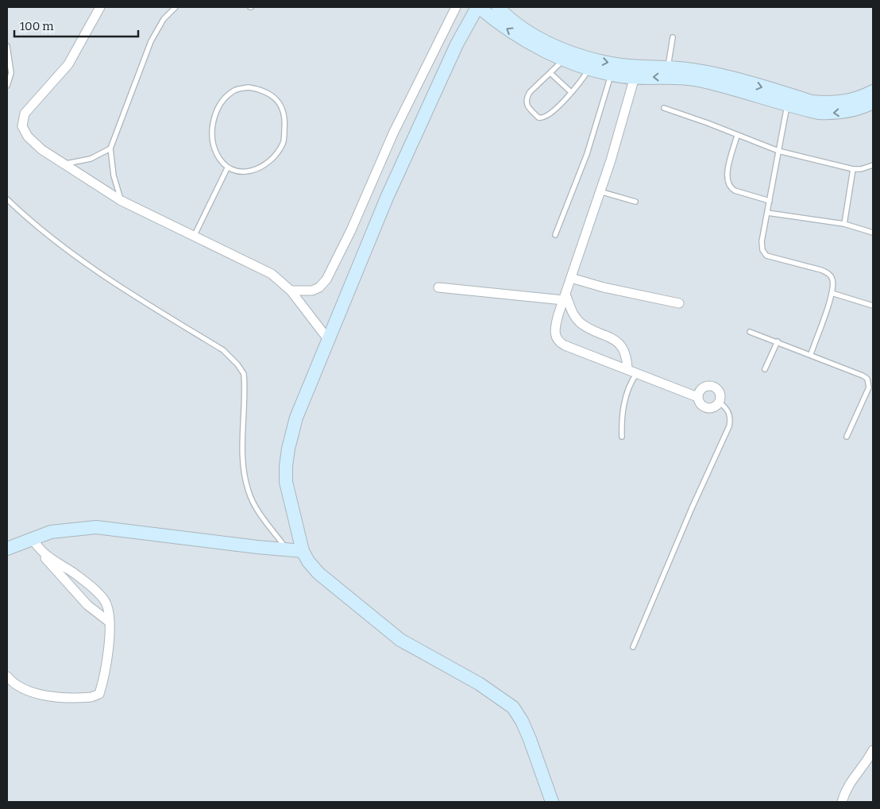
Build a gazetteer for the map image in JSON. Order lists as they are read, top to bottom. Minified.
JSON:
{"scale_bar":"100 m"}
